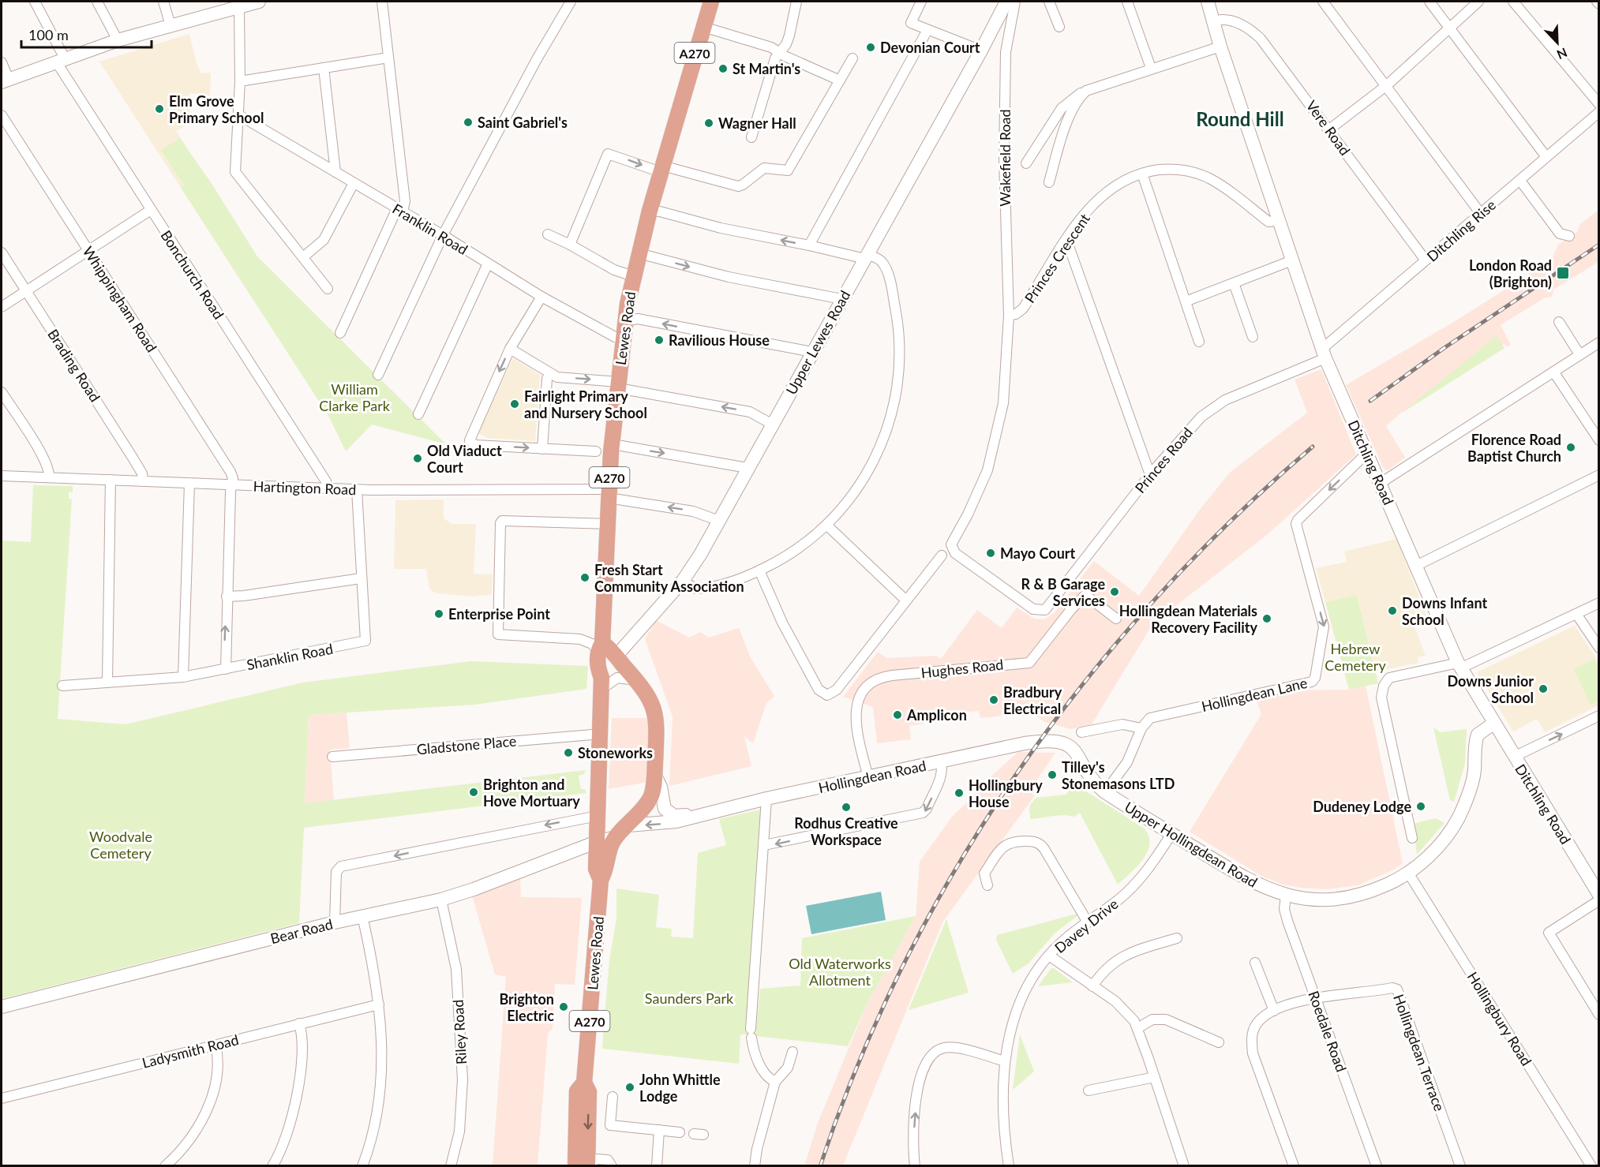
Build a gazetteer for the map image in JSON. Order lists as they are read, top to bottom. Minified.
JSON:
{"streets":{"main road":["A270","Lewes Road"],"street":["Vere Road","Wakefield Road","Franklin Road","Ditchling Rise","Princes Crescent","Bonchurch Road","Whippingham Road","Upper Lewes Road","Brading Road","Princes Road","Ditchling Road","Hartington Road","Shanklin Road","Hughes Road","Hollingdean Lane","Gladstone Place","Hollingdean Road","Upper Hollingdean Road","Davey Drive","Bear Road","Hollingbury Road","Roedale Road","Riley Road","Ladysmith Road","Hollingdean Terrace"]},"crossings":[["A270","Lewes Road"],["Vere Road","Ditchling Rise"],["Vere Road","Ditchling Road"],["Wakefield Road","Princes Crescent"],["Wakefield Road","Princes Road"],["Franklin Road","Lewes Road"],["Ditchling Rise","Princes Road"],["Ditchling Rise","Ditchling Road"],["Princes Crescent","Ditchling Road"],["Bonchurch Road","Hartington Road"],["Whippingham Road","Hartington Road"],["Whippingham Road","Shanklin Road"],["Lewes Road","Upper Lewes Road"],["Lewes Road","Hartington Road"],["Lewes Road","Gladstone Place"],["Lewes Road","Hollingdean Road"],["Lewes Road","Bear Road"],["Upper Lewes Road","Hartington Road"],["Brading Road","Hartington Road"],["Princes Road","Ditchling Road"],["Ditchling Road","Hollingdean Lane"],["Ditchling Road","Upper Hollingdean Road"],["Hartington Road","Shanklin Road"],["Hughes Road","Hollingdean Road"],["Hollingdean Road","Upper Hollingdean Road"],["Upper Hollingdean Road","Davey Drive"],["Upper Hollingdean Road","Hollingbury Road"],["Upper Hollingdean Road","Roedale Road"],["Bear Road","Riley Road"],["Roedale Road","Hollingdean Terrace"]],"one_way":["Hollingdean Lane"],"districts":["Round Hill"],"parks":["William Clarke Park","Hebrew Cemetery","Woodvale Cemetery","Old Waterworks Allotment","Saunders Park"],"places":{"other":["Devonian Court","St Martin's","Elm Grove Primary School","Saint Gabriel's","Wagner Hall","Ravilious House","Fairlight Primary and Nursery School","Florence Road Baptist Church","Old Viaduct Court","Mayo Court","Fresh Start Community Association","R & B Garage Services","Downs Infant School","Enterprise Point","Hollingdean Materials Recovery Facility","Downs Junior School","Bradbury Electrical","Amplicon","Stoneworks","Tilley's Stonemasons LTD","Brighton and Hove Mortuary","Hollingbury House","Dudeney Lodge","Rodhus Creative Workspace","Brighton Electric","John Whittle Lodge"],"transit":["London Road (Brighton)"]},"scale_bar":"100 m","north":"bottom right"}
